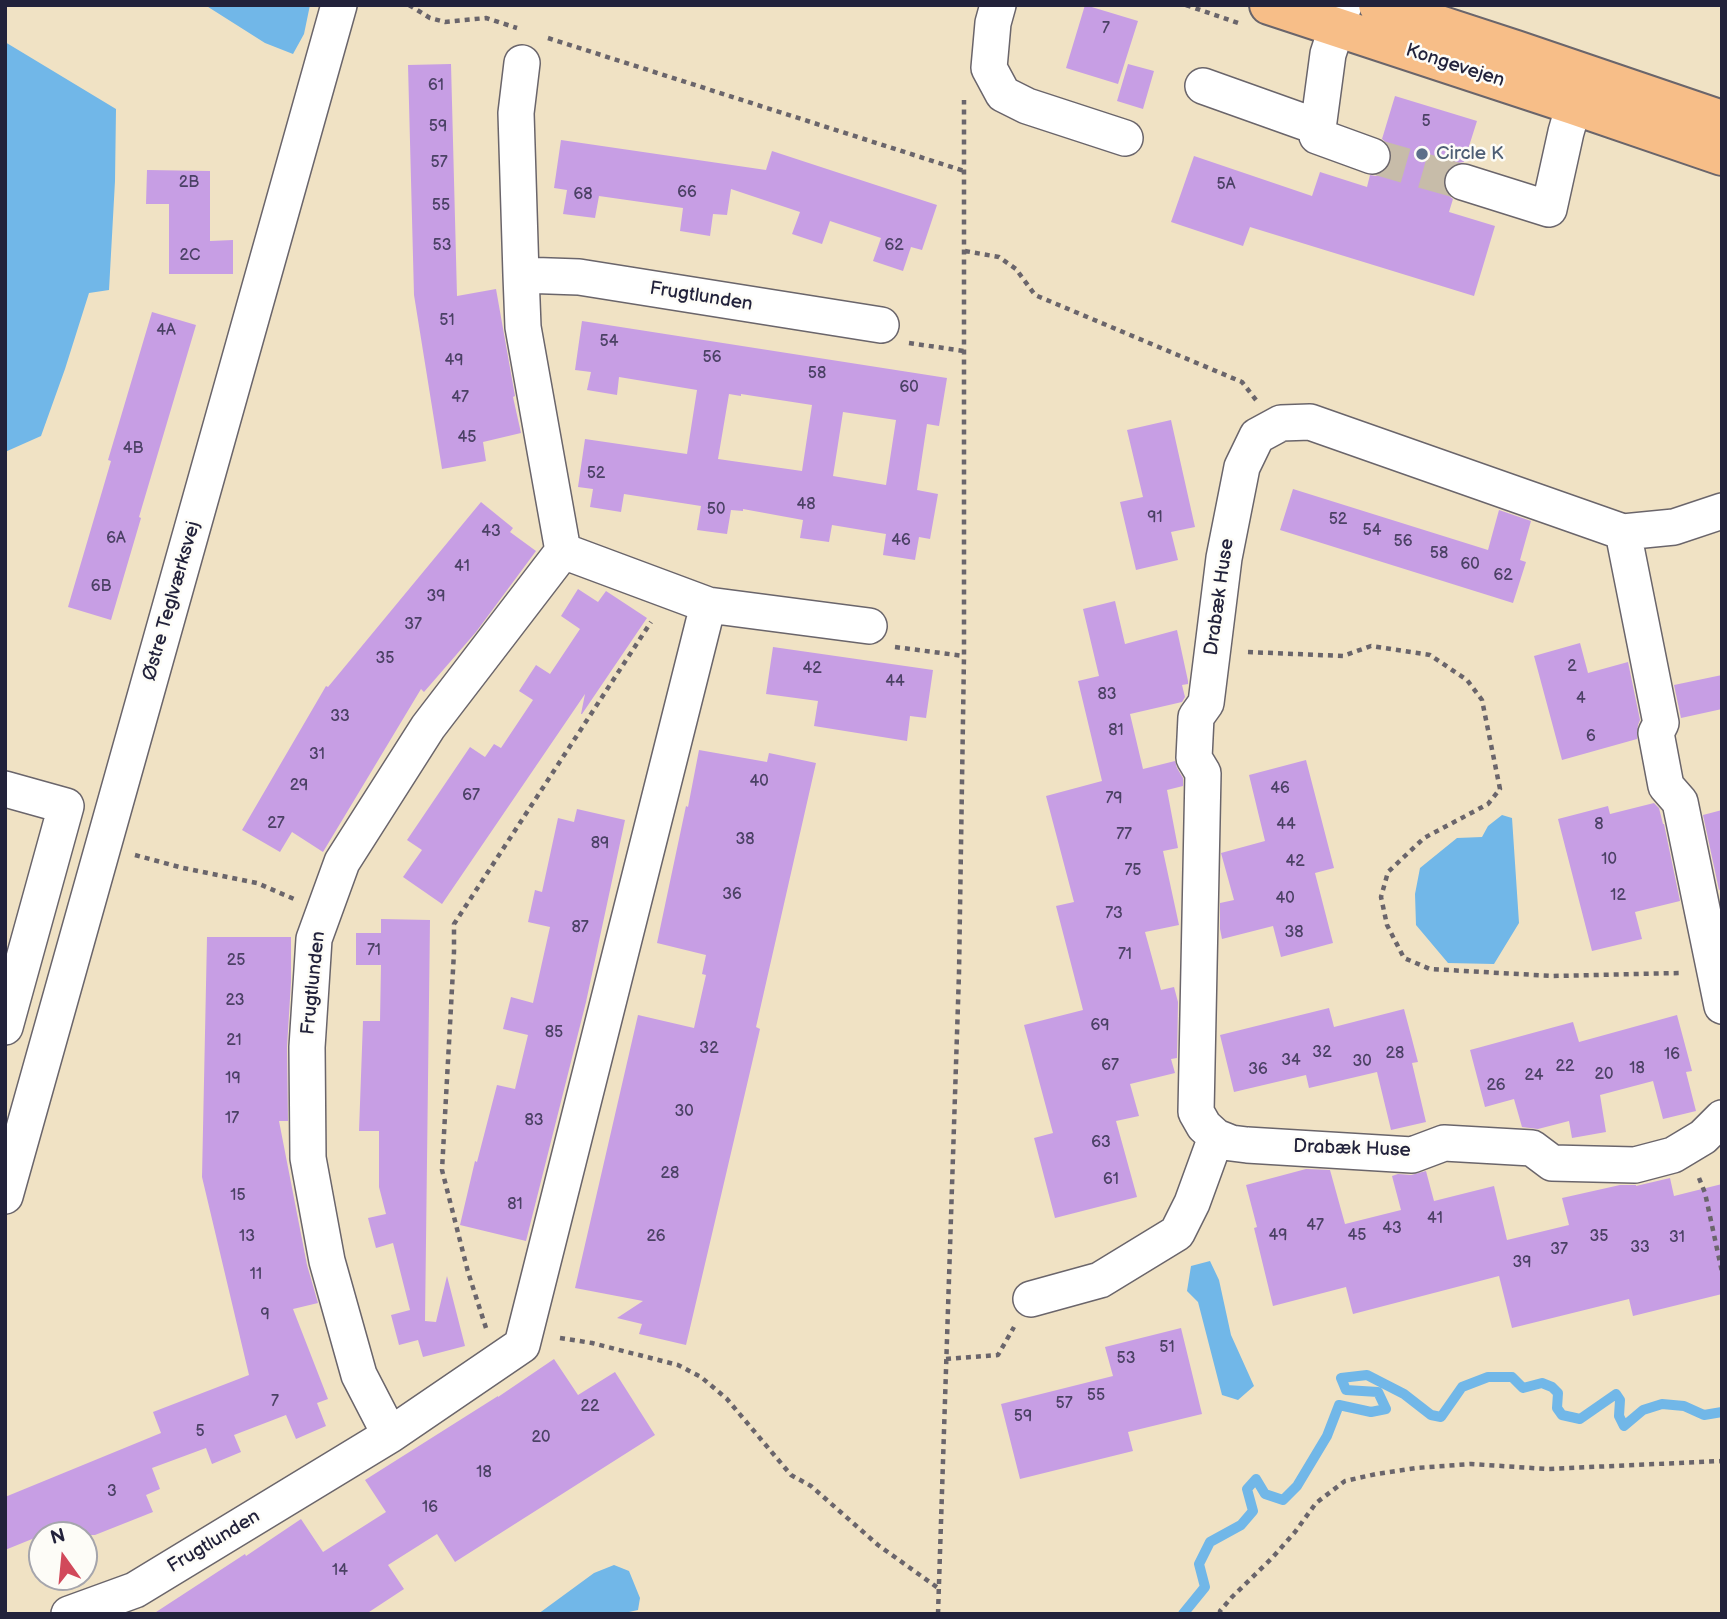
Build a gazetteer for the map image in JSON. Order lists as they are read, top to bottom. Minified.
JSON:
{"streets":{"main road":["Kongevejen"],"street":["Frugtlunden","Drabæk Huse","Østre Teglværksvej"]},"places":["Circle K"],"house_numbers":["7","61","5","59","57","2B","5A","66","68","55","53","62","2C","51","4A","54","56","49","58","60","47","45","4B","52","48","50","91","52","54","43","6A","46","56","58","60","41","62","6B","39","37","35","2","42","44","83","4","33","81","6","31","40","29","46","67","79","27","44","8","77","38","89","10","42","75","36","12","40","73","87","38","71","71","25","23","69","85","21","32","32","28","16","34","30","67","22","18","36","20","24","19","26","30","17","83","63","28","61","15","81","41","47","43","49","45","13","26","35","31","33","37","39","11","9","51","53","55","7","57","22","59","5","20","18","3","16","14"],"north":"top"}
